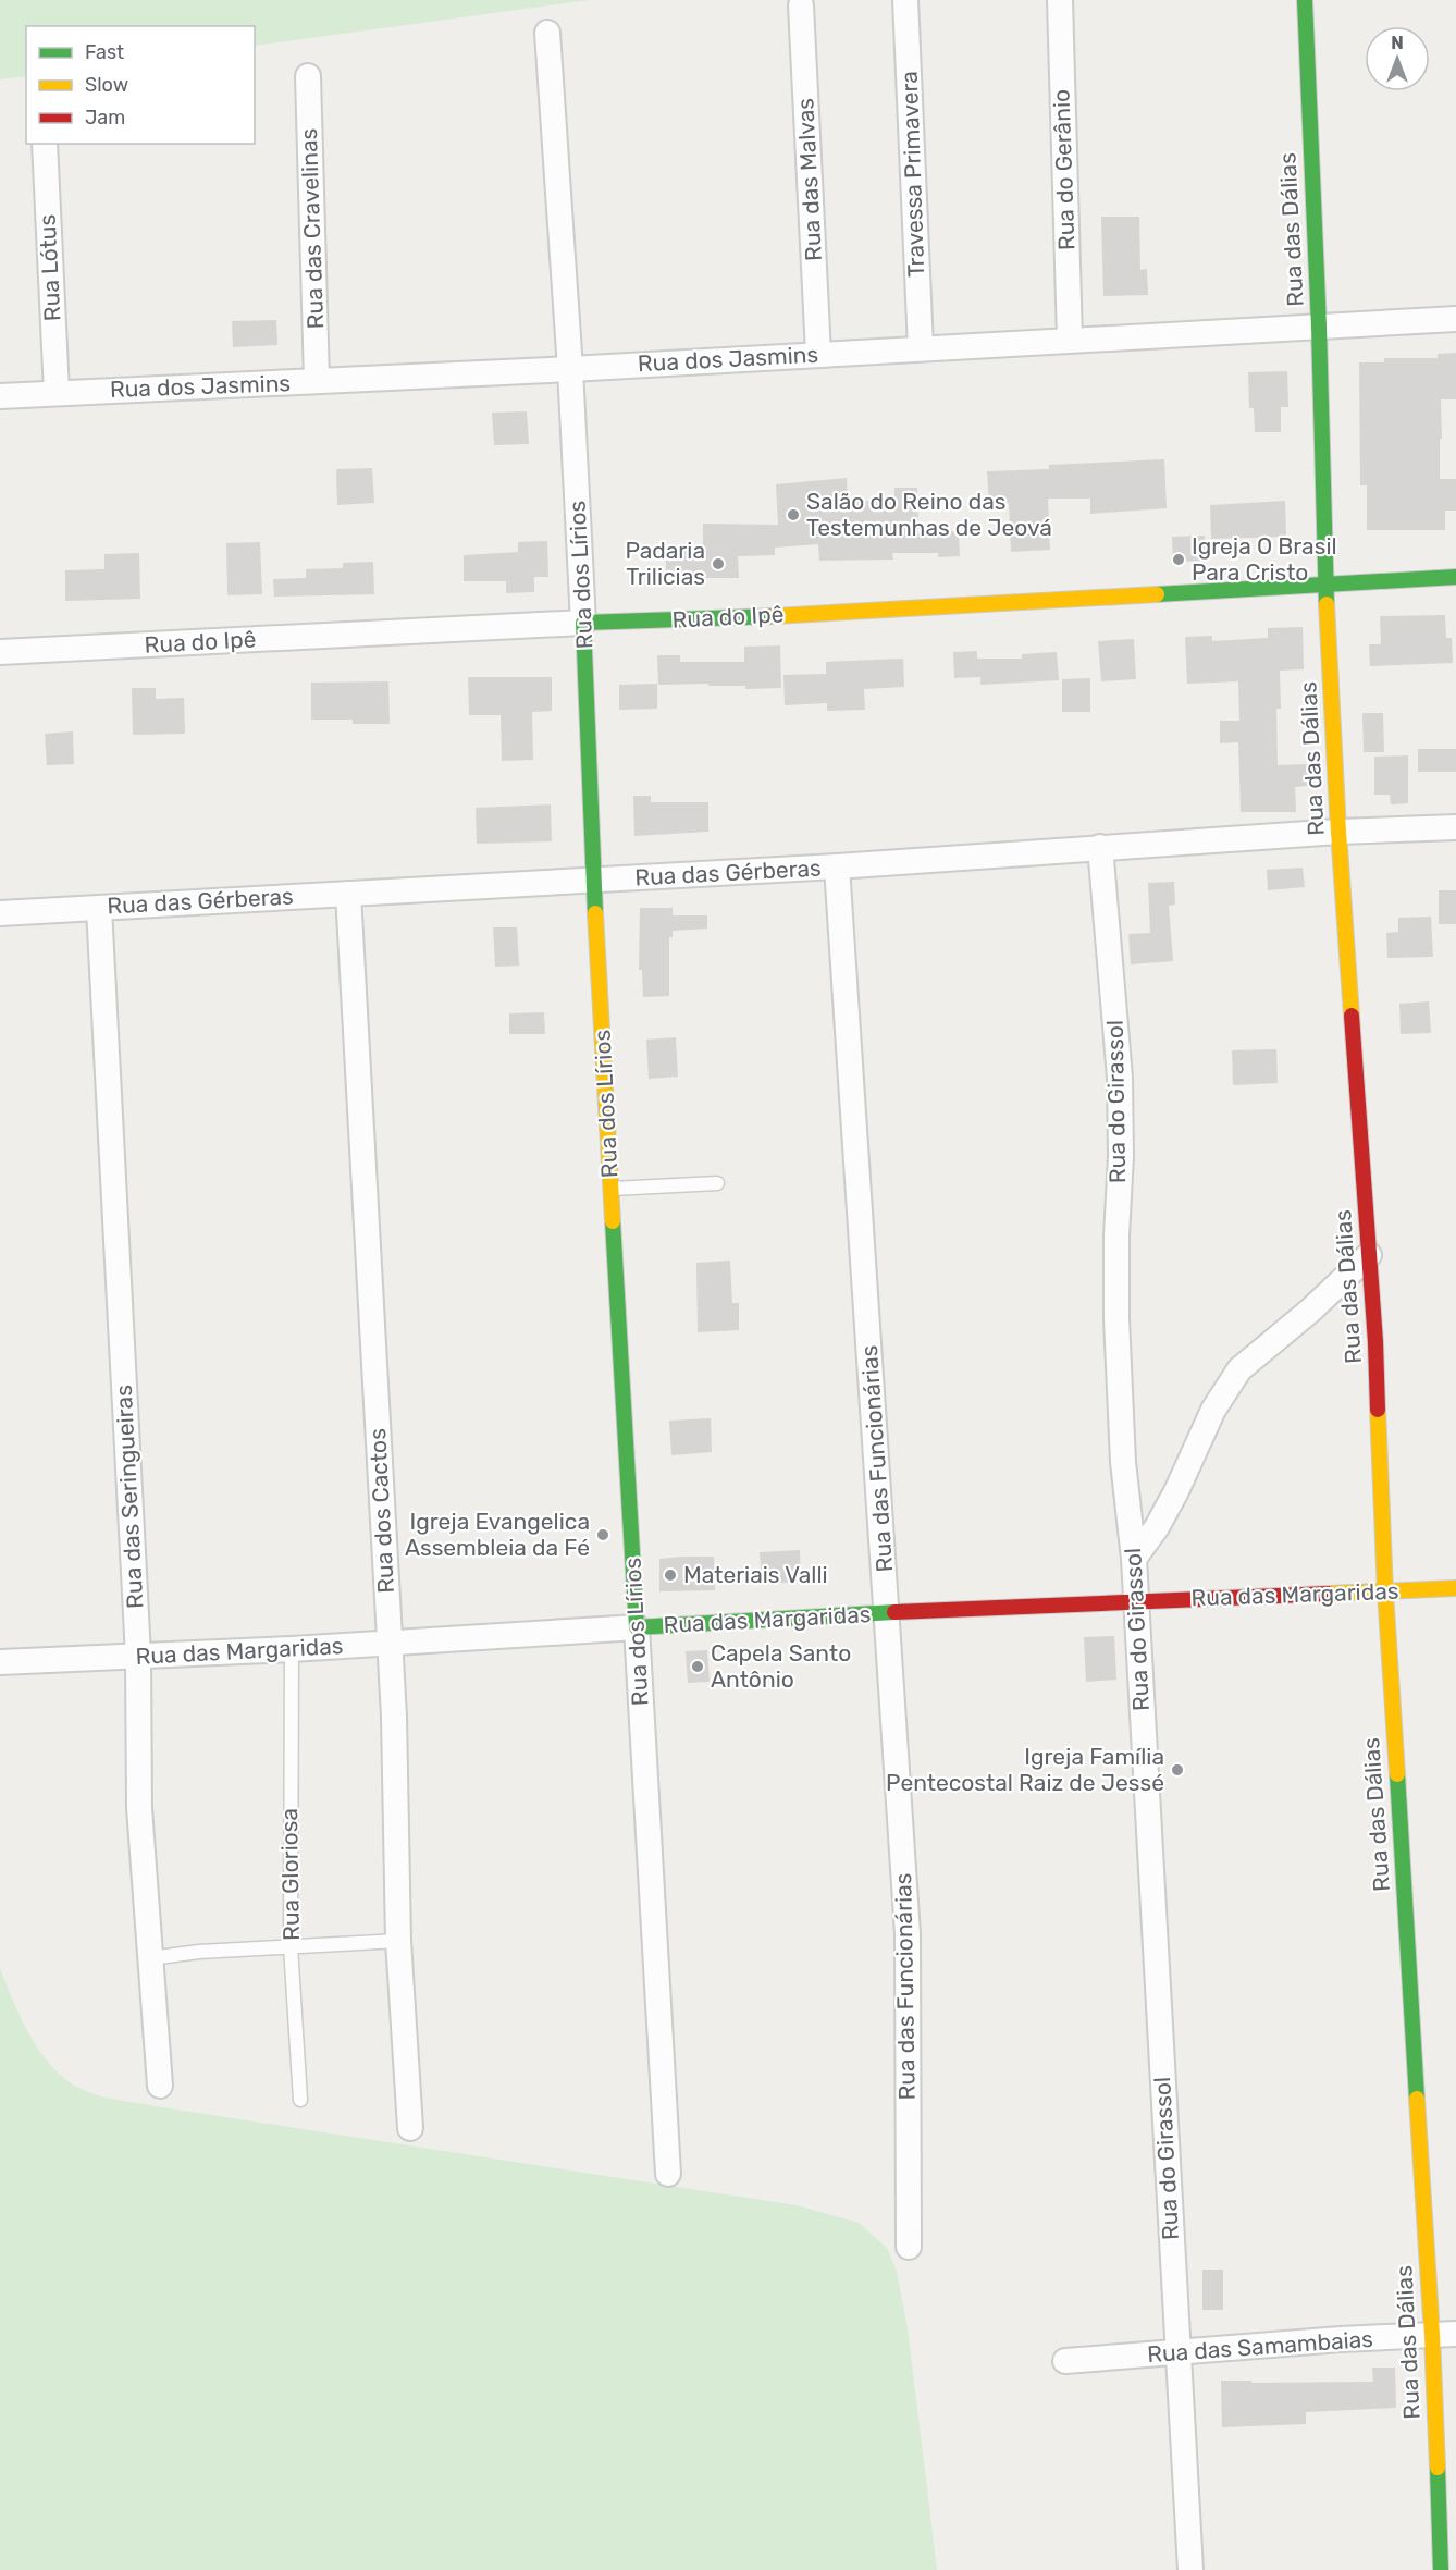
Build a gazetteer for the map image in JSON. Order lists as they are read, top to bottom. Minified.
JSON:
{"streets":{"street":["Rua do Gerânio","Travessa Primavera","Rua das Malvas","Rua das Cravelinas","Rua das Dálias","Rua Lótus","Rua dos Jasmins","Rua dos Lírios","Rua do Ipê","Rua das Gérberas","Rua do Girassol","Rua das Funcionárias","Rua das Seringueiras","Rua dos Cactos","Rua das Margaridas","Rua das Samambaias"],"lane":["Rua Gloriosa"]},"crossings":[["Rua do Gerânio","Rua dos Jasmins"],["Travessa Primavera","Rua dos Jasmins"],["Rua das Malvas","Rua dos Jasmins"],["Rua das Cravelinas","Rua dos Jasmins"],["Rua das Dálias","Rua dos Jasmins"],["Rua das Dálias","Rua do Ipê"],["Rua das Dálias","Rua das Gérberas"],["Rua das Dálias","Rua das Margaridas"],["Rua das Dálias","Rua das Samambaias"],["Rua Lótus","Rua dos Jasmins"],["Rua dos Jasmins","Rua dos Lírios"],["Rua dos Lírios","Rua do Ipê"],["Rua dos Lírios","Rua das Gérberas"],["Rua dos Lírios","Rua das Margaridas"],["Rua das Gérberas","Rua do Girassol"],["Rua das Gérberas","Rua das Funcionárias"],["Rua das Gérberas","Rua das Seringueiras"],["Rua das Gérberas","Rua dos Cactos"],["Rua do Girassol","Rua das Margaridas"],["Rua do Girassol","Rua das Samambaias"],["Rua das Funcionárias","Rua das Margaridas"],["Rua das Seringueiras","Rua das Margaridas"],["Rua dos Cactos","Rua das Margaridas"],["Rua das Margaridas","Rua Gloriosa"]],"places":["Salão do Reino das Testemunhas de Jeová","Igreja O Brasil Para Cristo","Padaria Trilicias","Igreja Evangelica Assembleia da Fé","Materiais Valli","Capela Santo Antônio","Igreja Família Pentecostal Raiz de Jessé"],"legend":["Fast","Slow","Jam"],"north":"top"}
